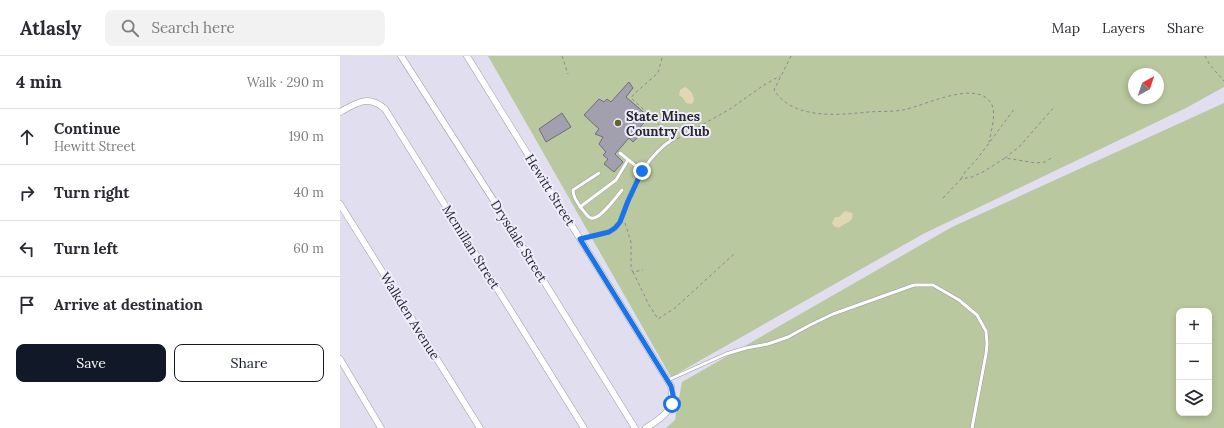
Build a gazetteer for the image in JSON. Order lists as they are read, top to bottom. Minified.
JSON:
{"streets":{"street":["Hewitt Street","Drysdale Street","Mcmillan Street","Walkden Avenue"]},"places":["State Mines Country Club"],"north":"top right","page":{"header":"Atlasly","search":"Search here","nav":["Map","Layers","Share"],"heading":["4 min","Walk · 290 m"],"list":[["Continue","Hewitt Street","190 m"],["Turn right","40 m"],["Turn left","60 m"],"Arrive at destination"],"map_buttons":["+","−"],"buttons":["Save","Share"]}}
